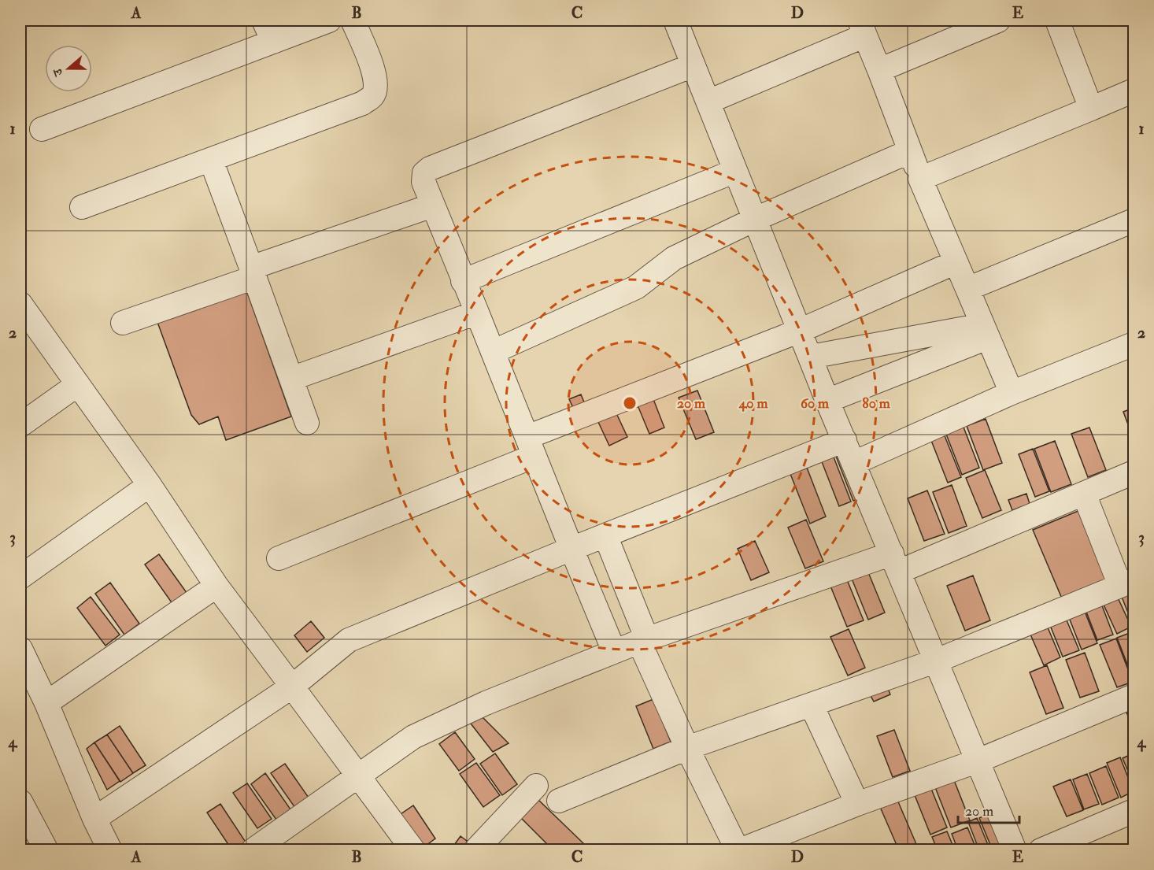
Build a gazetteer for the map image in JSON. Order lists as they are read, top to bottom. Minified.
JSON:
{"scale_bar":"20 m","north":"left","grid":{"columns":["A","B","C","D","E"],"rows":["1","2","3","4"]},"rings":["20 m","40 m","60 m","80 m"]}
